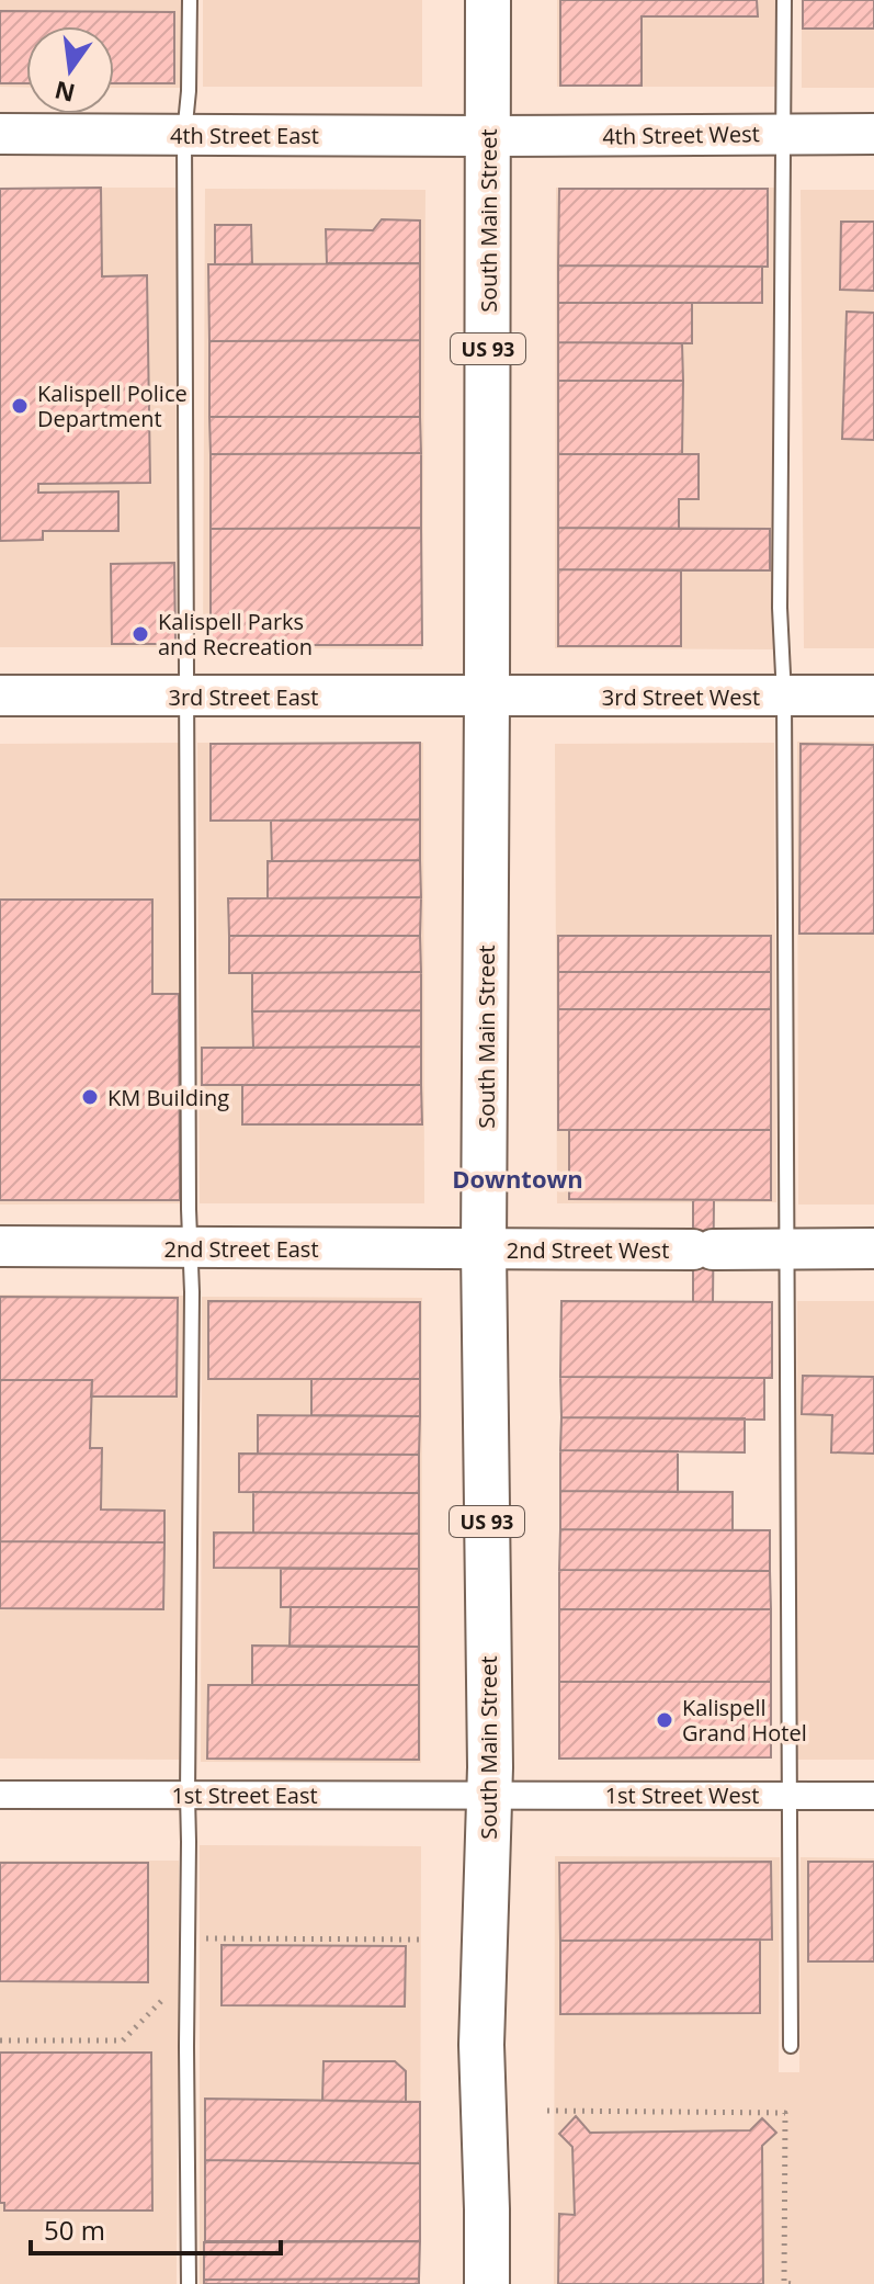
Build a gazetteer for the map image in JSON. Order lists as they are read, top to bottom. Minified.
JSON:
{"streets":{"main road":["South Main Street","US 93"],"street":["4th Street East","4th Street West","3rd Street East","3rd Street West","2nd Street East","2nd Street West","1st Street East","1st Street West"]},"crossings":[["4th Street East","4th Street West"],["4th Street East","South Main Street"],["4th Street West","South Main Street"],["South Main Street","3rd Street East"],["South Main Street","3rd Street West"],["South Main Street","2nd Street East"],["South Main Street","2nd Street West"],["South Main Street","1st Street East"],["South Main Street","1st Street West"],["3rd Street East","3rd Street West"],["2nd Street East","2nd Street West"],["1st Street East","1st Street West"]],"districts":["Downtown"],"places":["Kalispell Police Department","Kalispell Parks and Recreation","KM Building","Kalispell Grand Hotel"],"scale_bar":"50 m","north":"bottom"}
